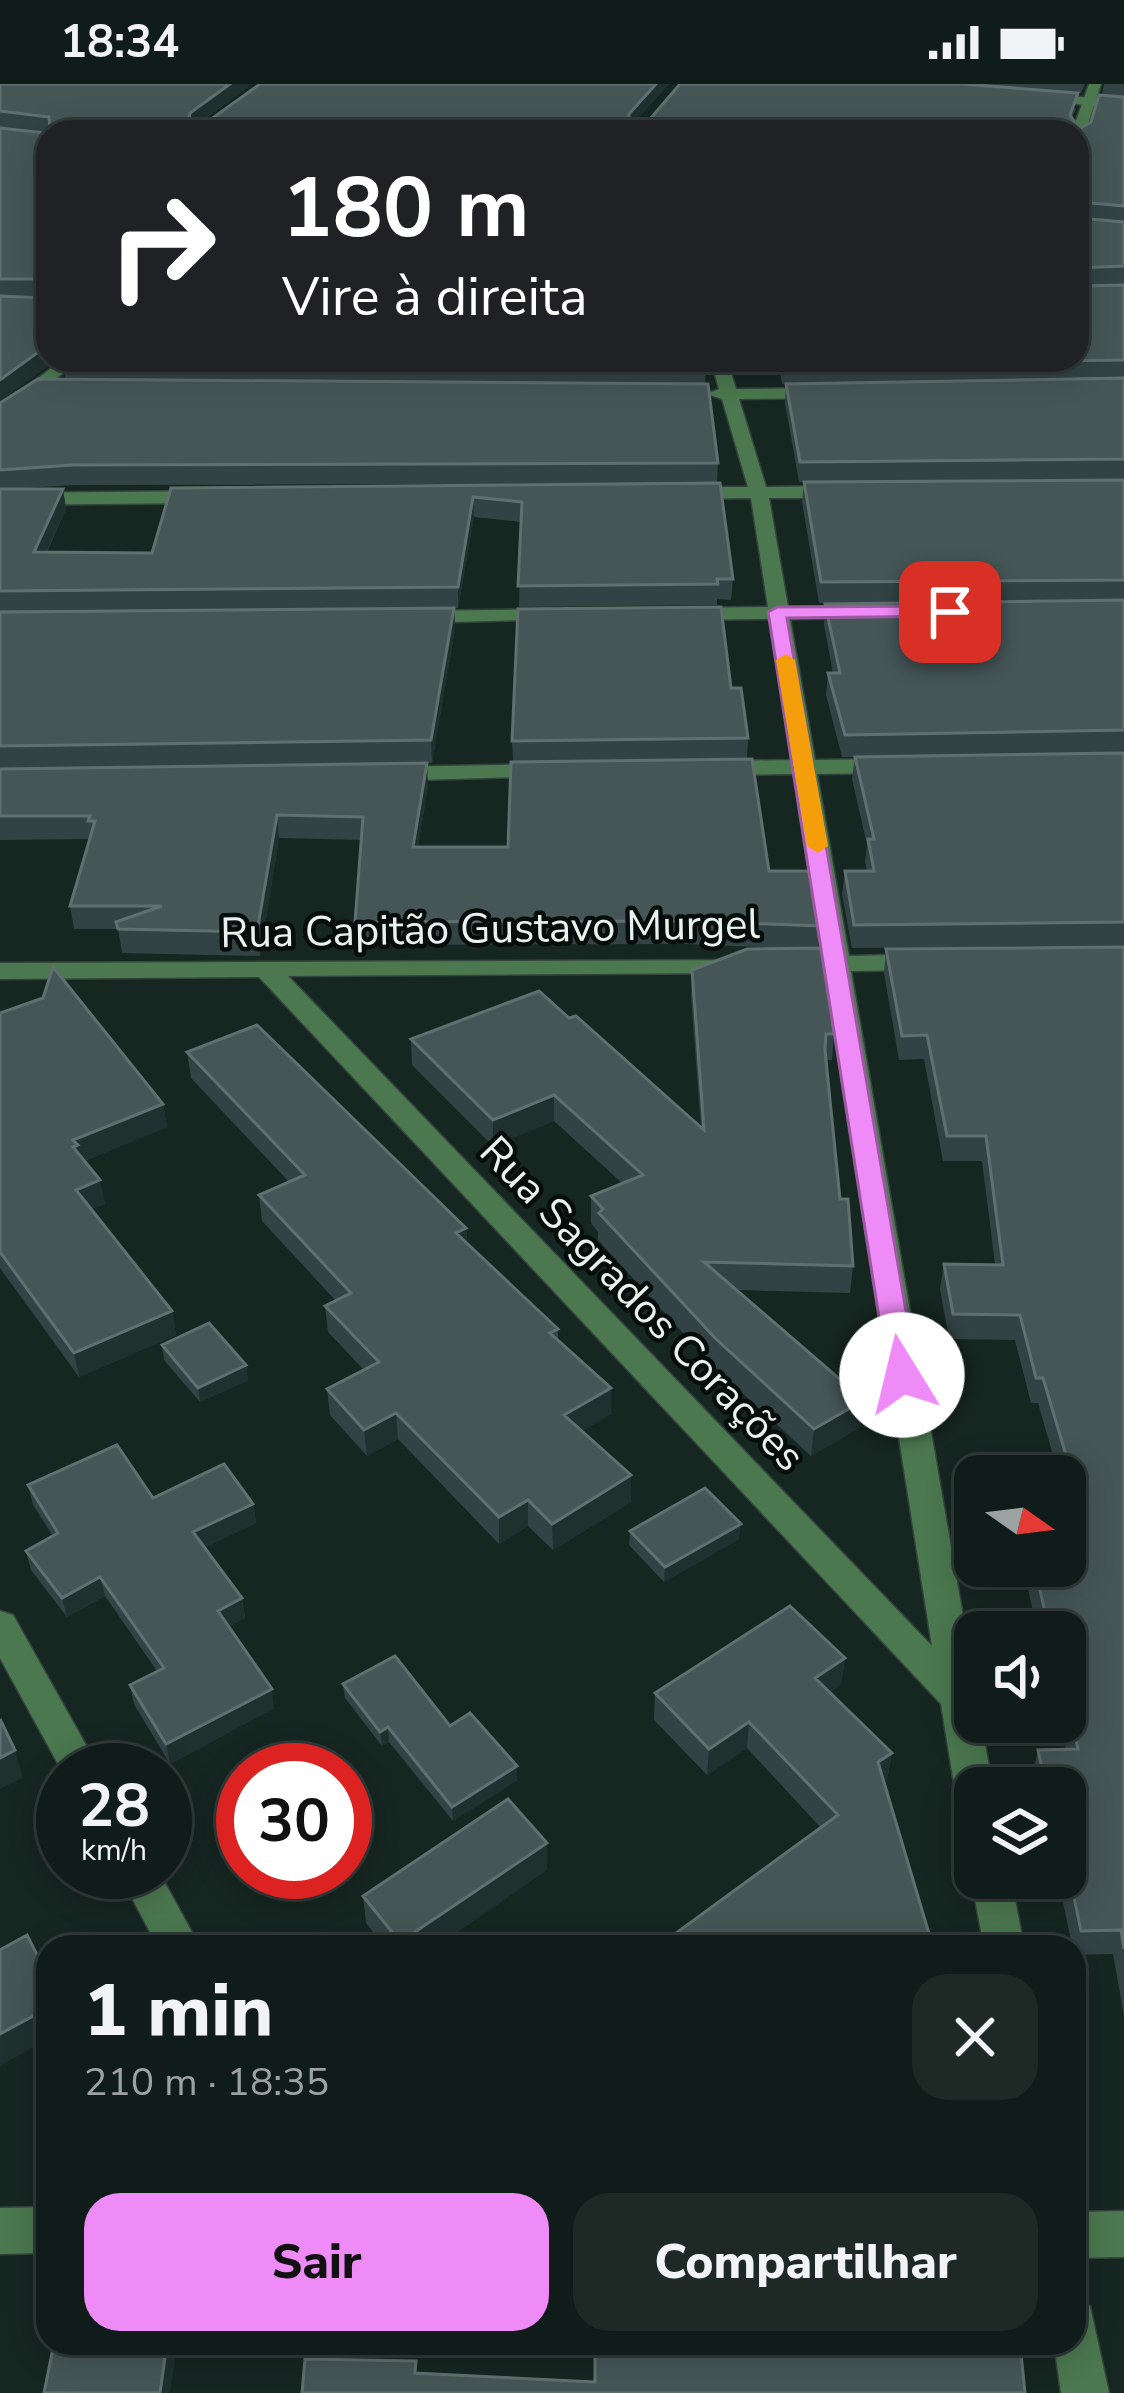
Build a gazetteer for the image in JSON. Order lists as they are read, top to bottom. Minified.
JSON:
{"streets":{"street":["Rua Capitão Gustavo Murgel","Rua Sagrados Corações"]},"crossings":[["Rua Capitão Gustavo Murgel","Rua Sagrados Corações"]],"north":"right","page":{"status":"18:34","turn":["180 m","Vire à direita"],"speed":"28 km/h","limit":"30","heading":["1 min","210 m · 18:35"],"buttons":["Sair","Compartilhar"]}}
